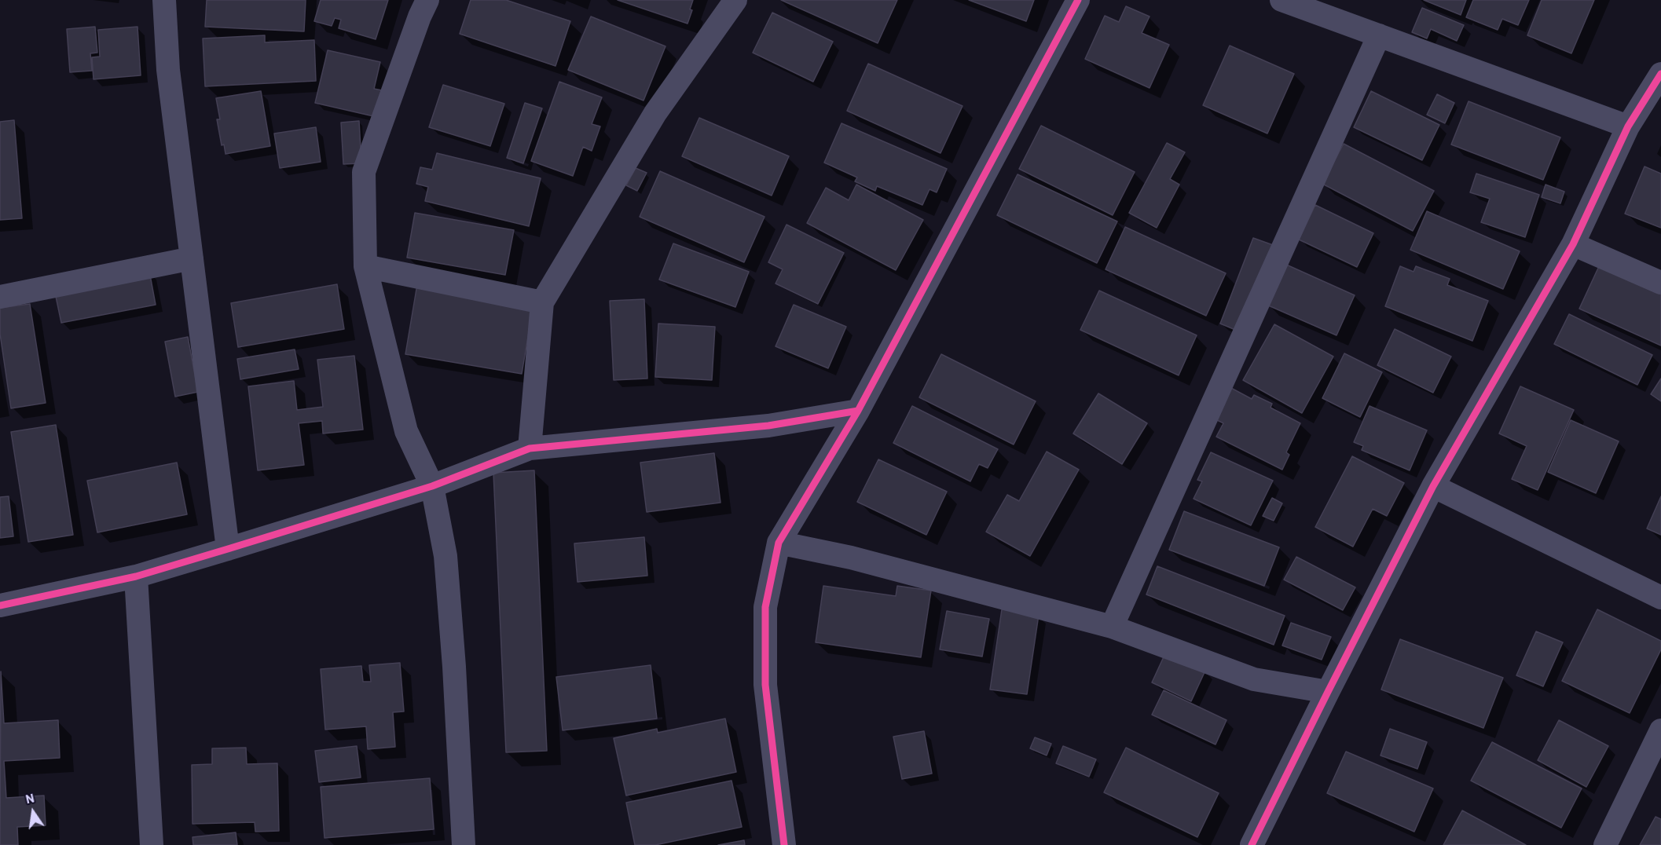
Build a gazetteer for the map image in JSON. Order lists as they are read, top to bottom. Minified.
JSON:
{"north":"top"}
